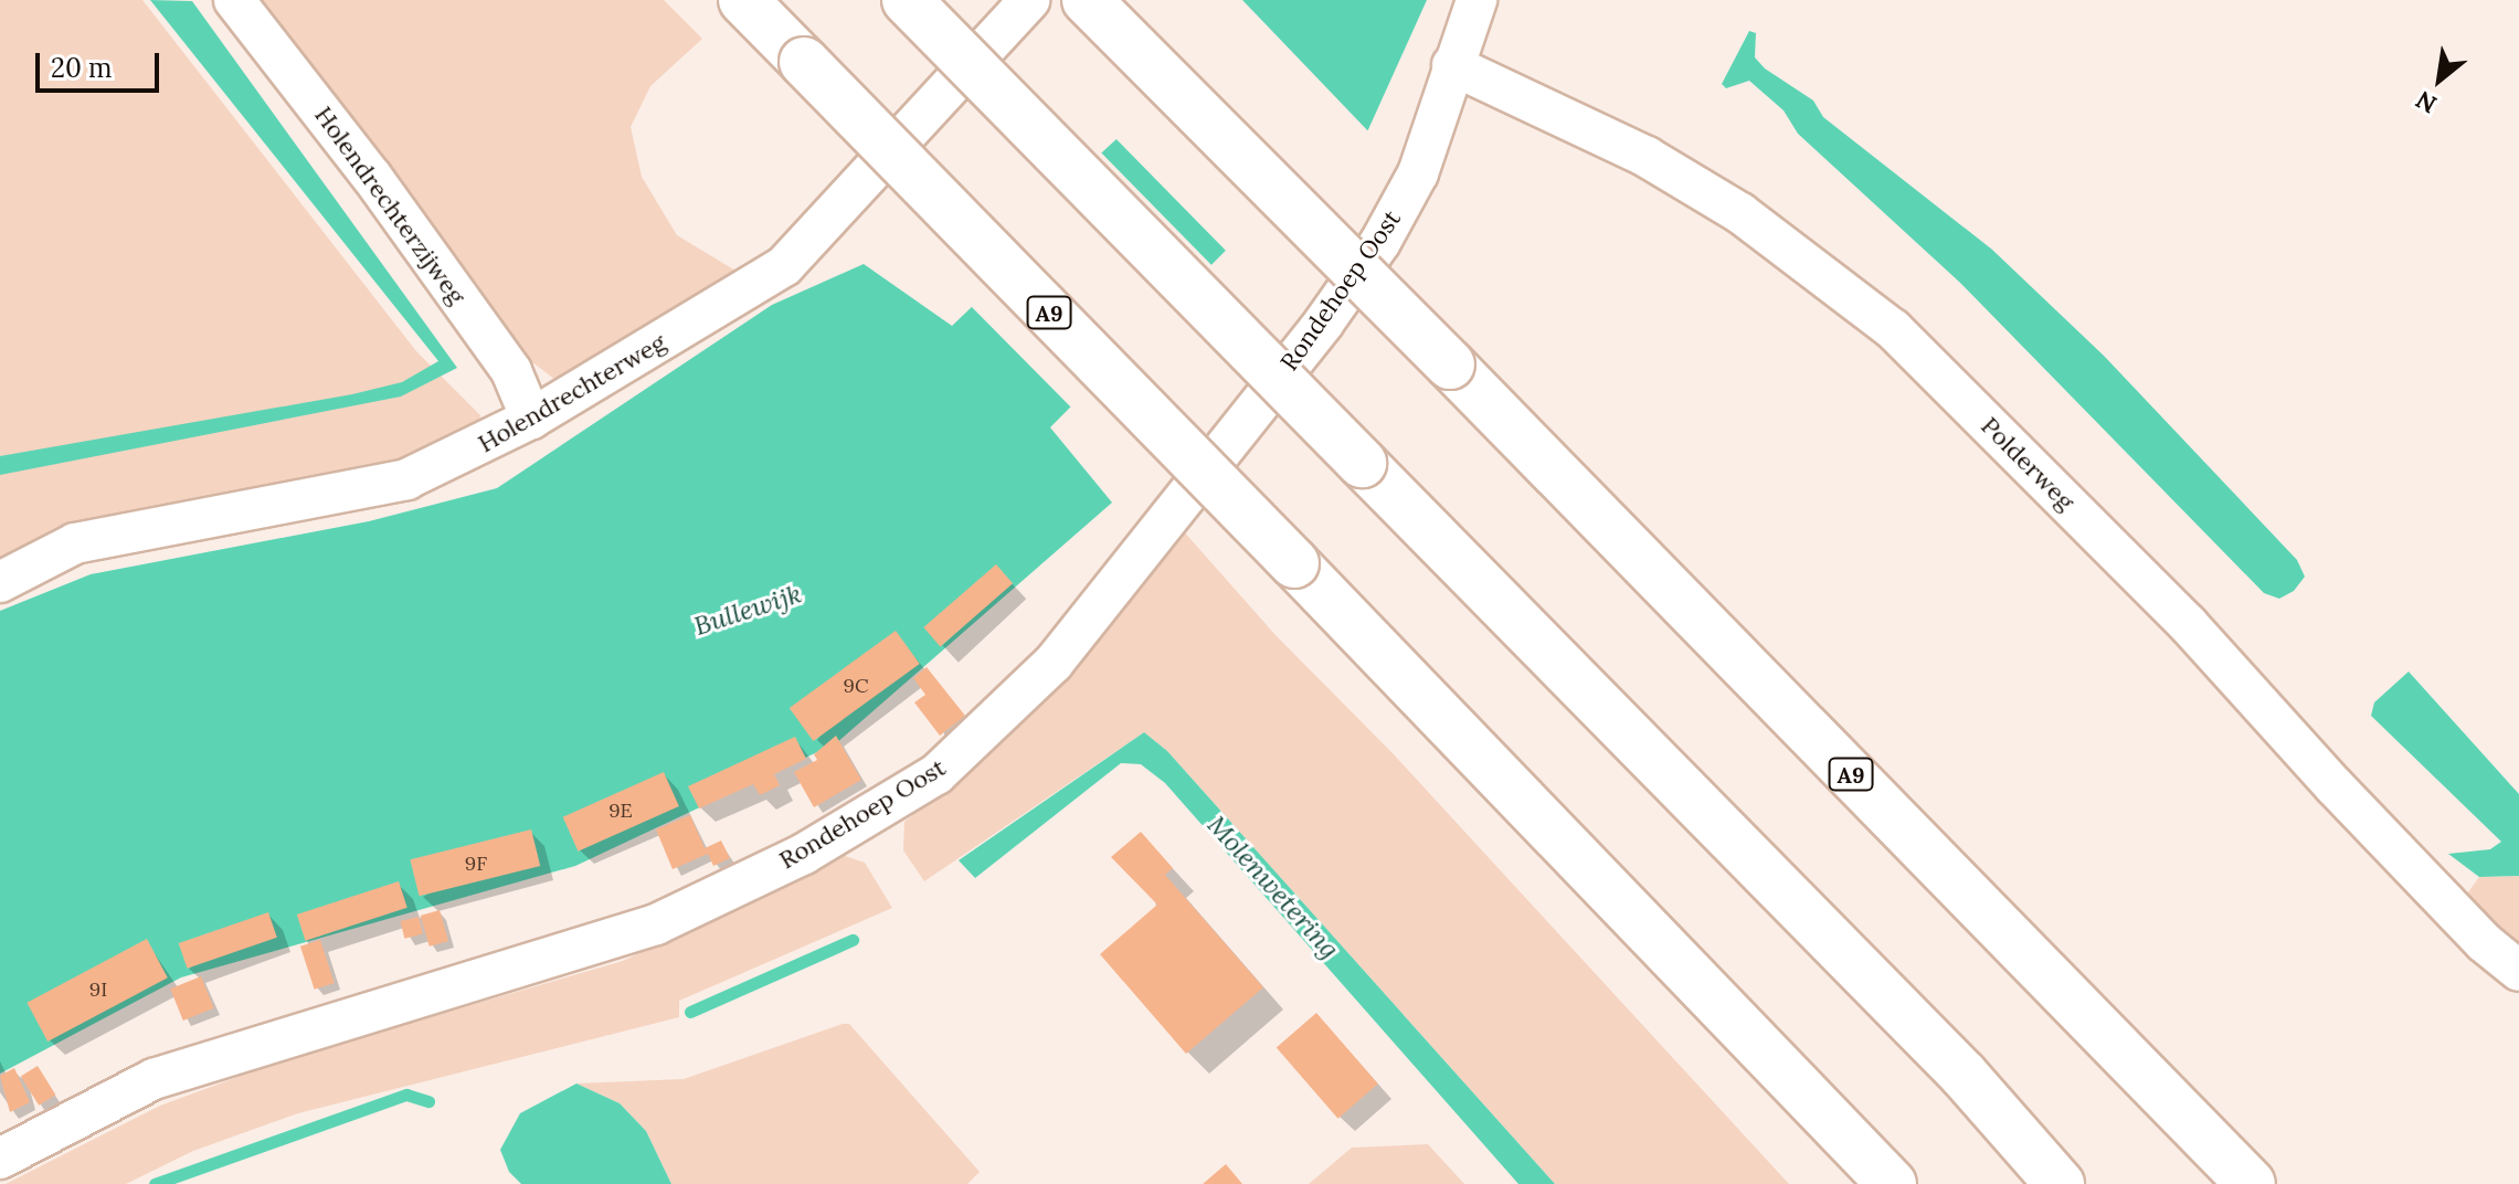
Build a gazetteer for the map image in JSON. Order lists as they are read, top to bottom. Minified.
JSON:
{"streets":{"highway":["A9"],"street":["Holendrechterzijweg","Rondehoep Oost","Holendrechterweg","Polderweg"]},"crossings":[["Holendrechterzijweg","Holendrechterweg"],["Rondehoep Oost","Polderweg"]],"water":["Bullewijk","Molenwetering"],"house_numbers":["9C","9E","9F","9I"],"scale_bar":"20 m","north":"bottom left"}
